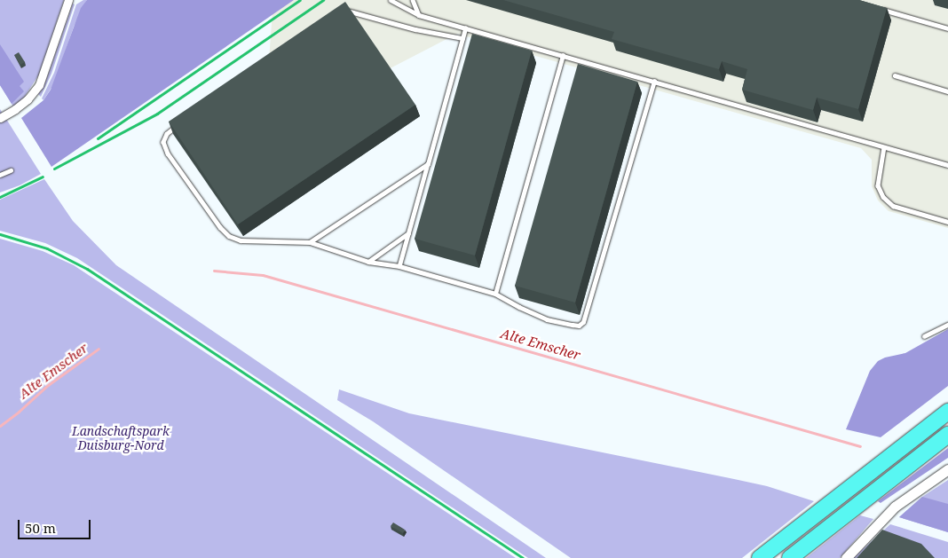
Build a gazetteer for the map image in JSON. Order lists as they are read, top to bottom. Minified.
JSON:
{"water":["Alte Emscher"],"parks":["Landschaftspark Duisburg-Nord"],"scale_bar":"50 m"}
